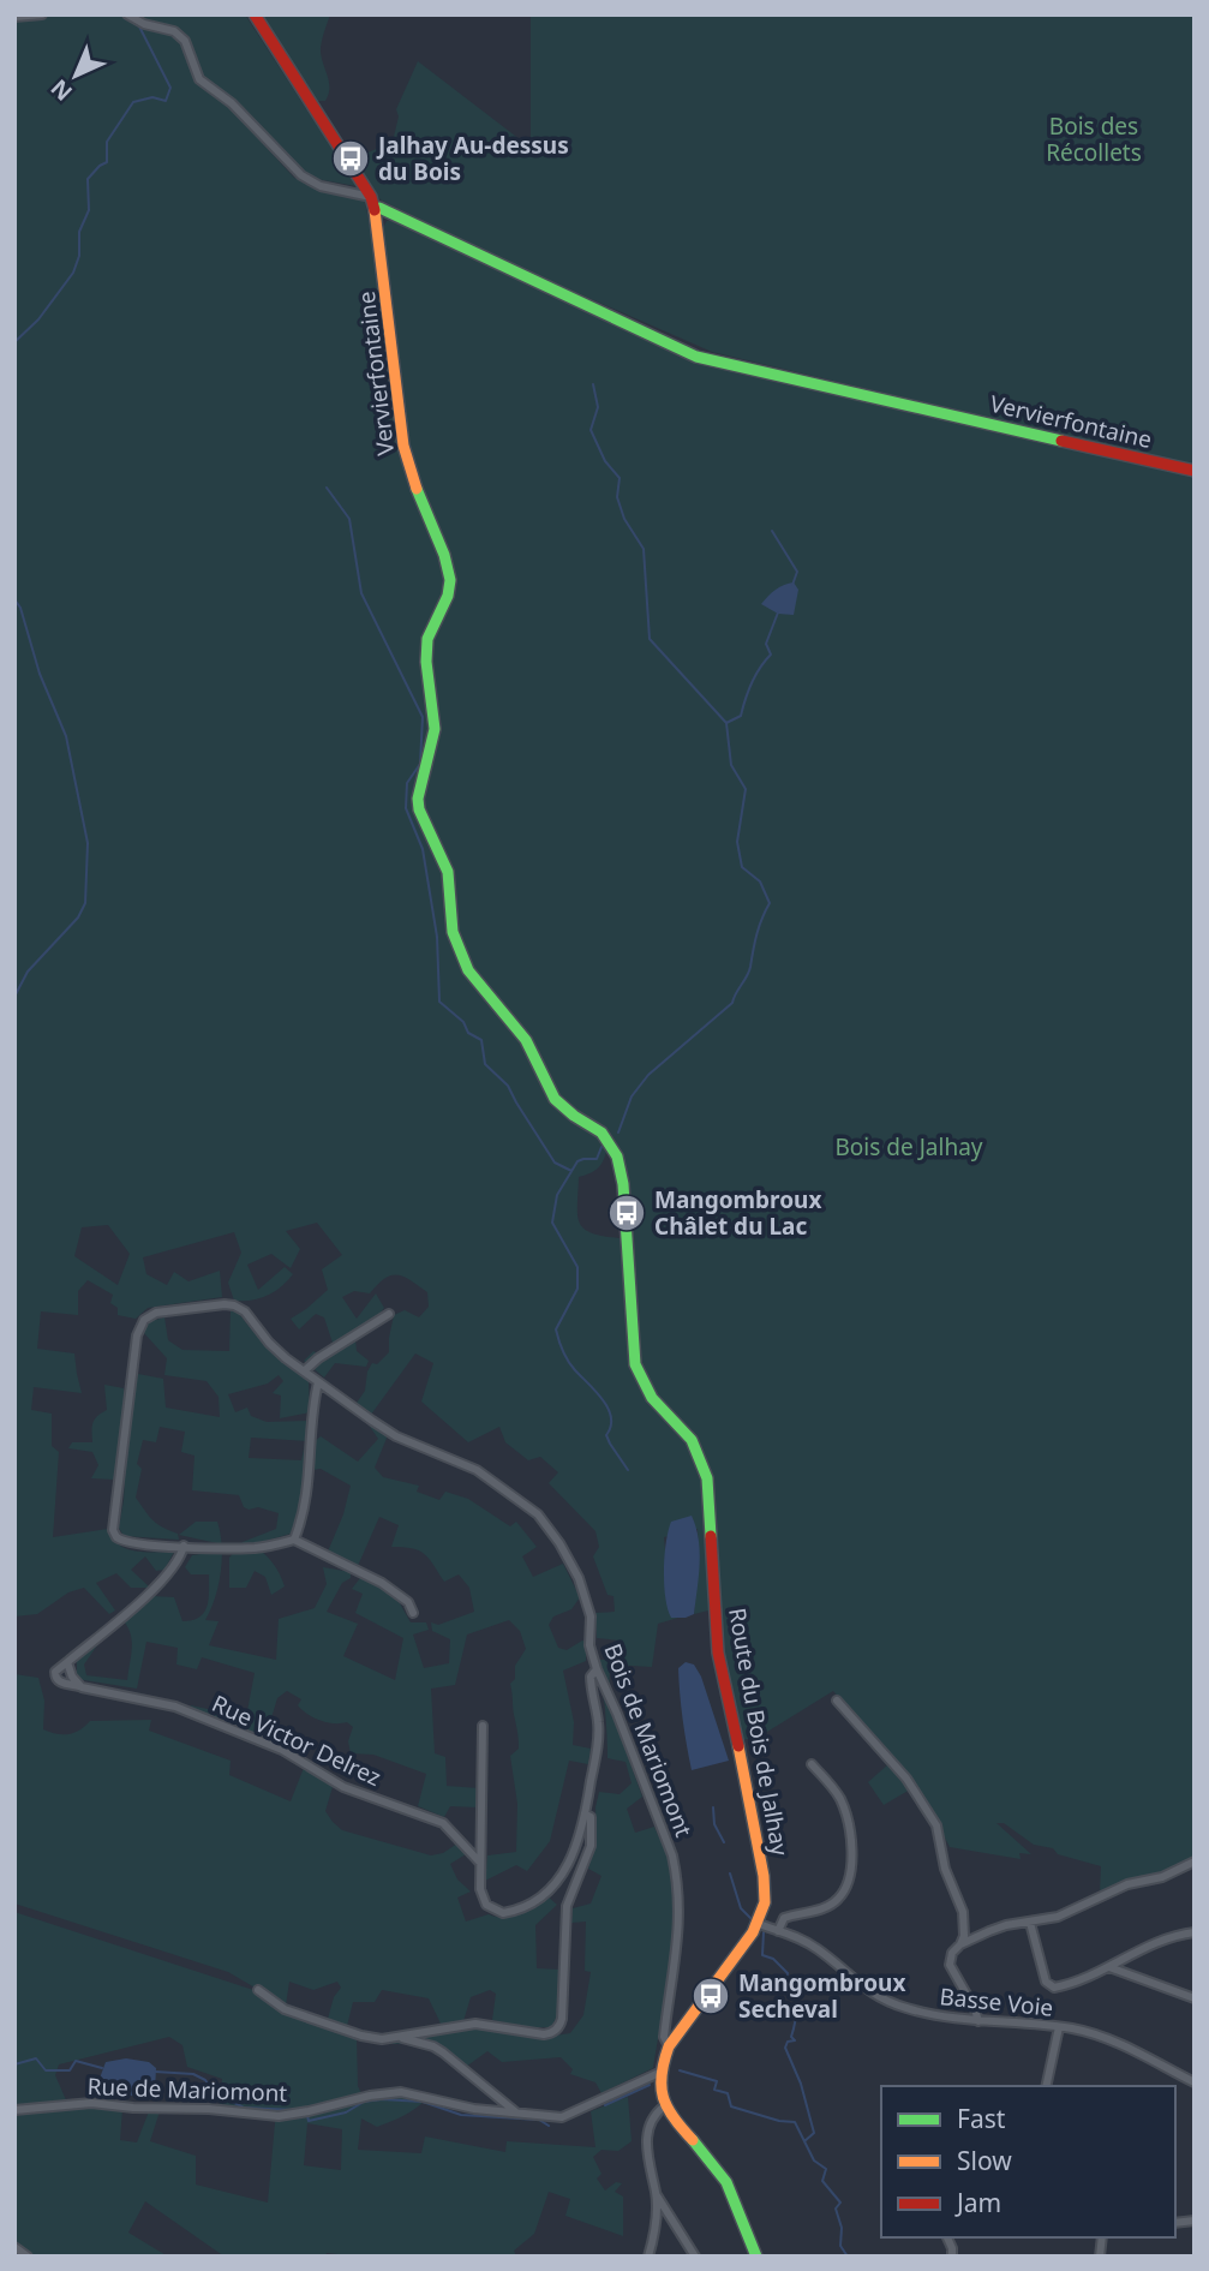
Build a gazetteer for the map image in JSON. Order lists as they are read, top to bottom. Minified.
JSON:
{"streets":{"main road":["Vervierfontaine","Route du Bois de Jalhay"],"street":["Rue Victor Delrez","Bois de Mariomont","Basse Voie","Rue de Mariomont"]},"crossings":[["Vervierfontaine","Route du Bois de Jalhay"],["Route du Bois de Jalhay","Basse Voie"]],"parks":["Bois des Récollets","Bois de Jalhay"],"places":{"bus stop":["Jalhay Au-dessus du Bois","Mangombroux Châlet du Lac","Mangombroux Secheval"]},"legend":["Fast","Slow","Jam"],"north":"bottom left"}
